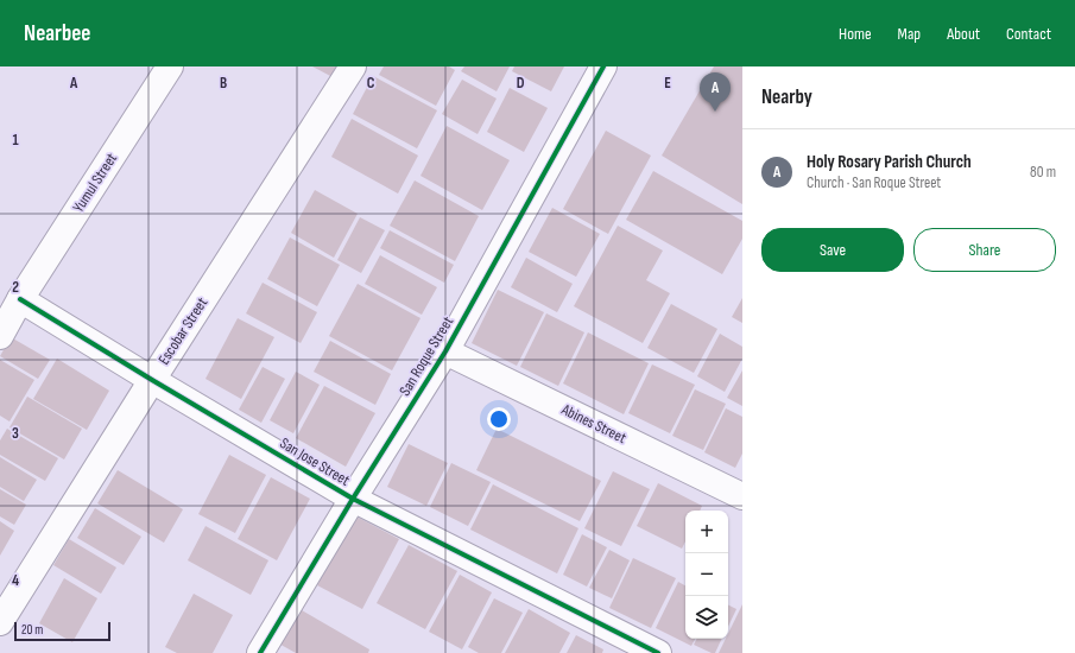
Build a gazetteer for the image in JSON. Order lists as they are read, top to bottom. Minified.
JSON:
{"streets":{"street":["Yumul Street","Escobar Street","San Roque Street","Abines Street","San Jose Street"]},"crossings":[["Yumul Street","San Jose Street"],["Escobar Street","San Jose Street"],["San Roque Street","Abines Street"],["San Roque Street","San Jose Street"]],"scale_bar":"20 m","page":{"header":"Nearbee","nav":["Home","Map","About","Contact"],"heading":"Nearby","pins":"A","list":[{"mark":"A","name":"Holy Rosary Parish Church","note":"Church · San Roque Street","value":"80 m"}],"buttons":["Save","Share"],"map_buttons":["+","−"],"scale":"20 m"},"grid":{"columns":["A","B","C","D","E"],"rows":["1","2","3","4"]}}
